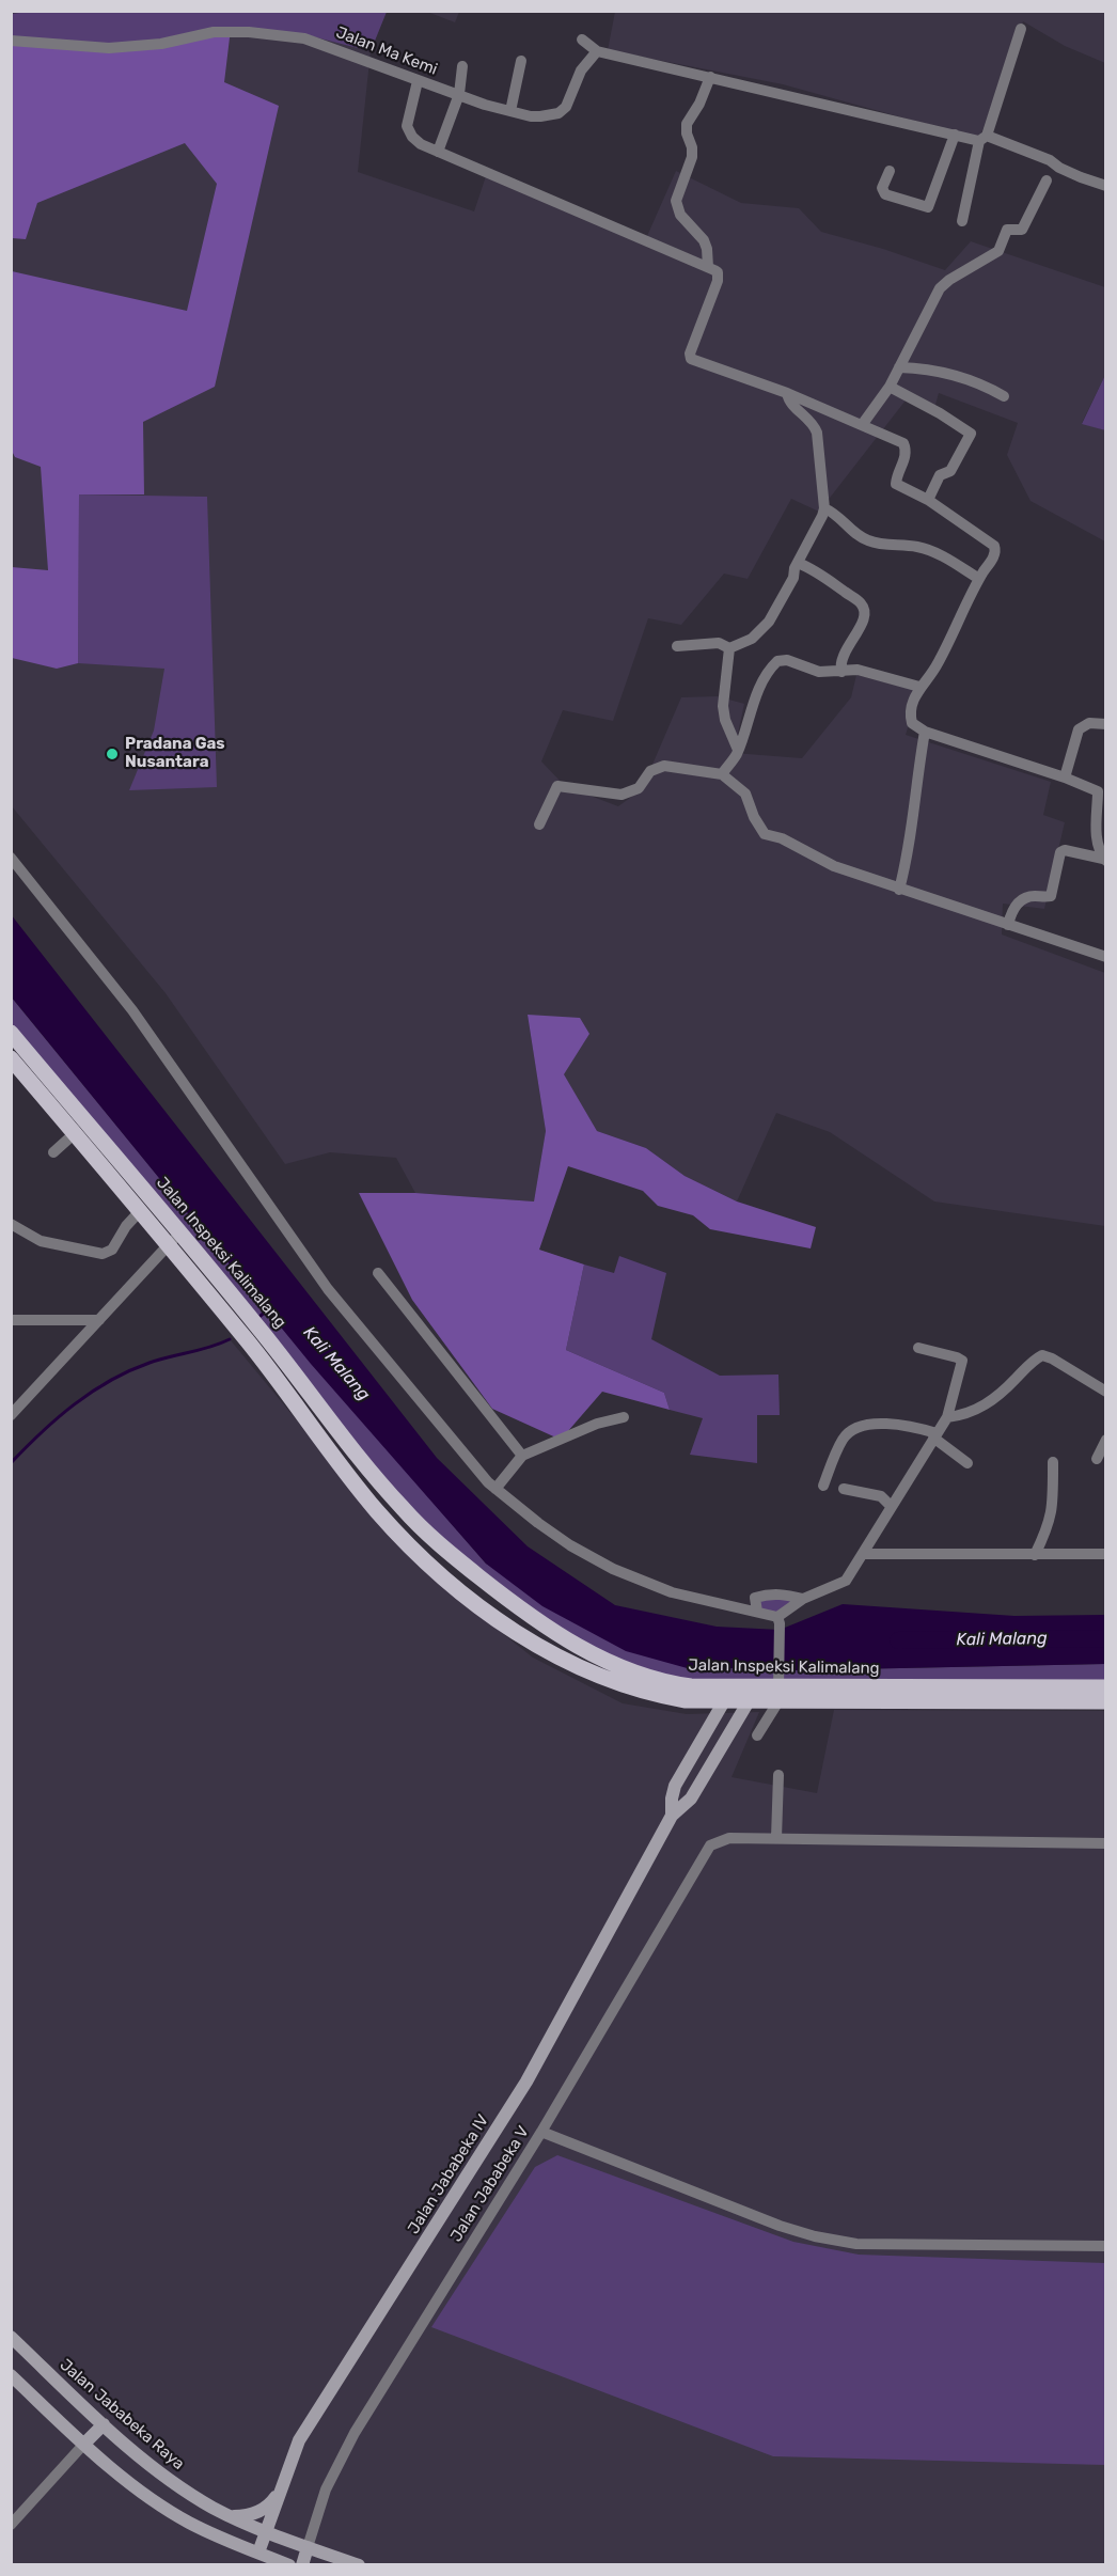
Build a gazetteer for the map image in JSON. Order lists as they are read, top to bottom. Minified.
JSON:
{"streets":{"main road":["Jalan Inspeksi Kalimalang"],"street":["Jalan Ma Kemi","Jalan Jababeka IV","Jalan Jababeka V","Jalan Jababeka Raya"]},"crossings":[["Jalan Inspeksi Kalimalang","Jalan Jababeka IV"],["Jalan Jababeka IV","Jalan Jababeka Raya"],["Jalan Jababeka V","Jalan Jababeka Raya"]],"water":["Kali Malang"],"places":["Pradana Gas Nusantara"]}
